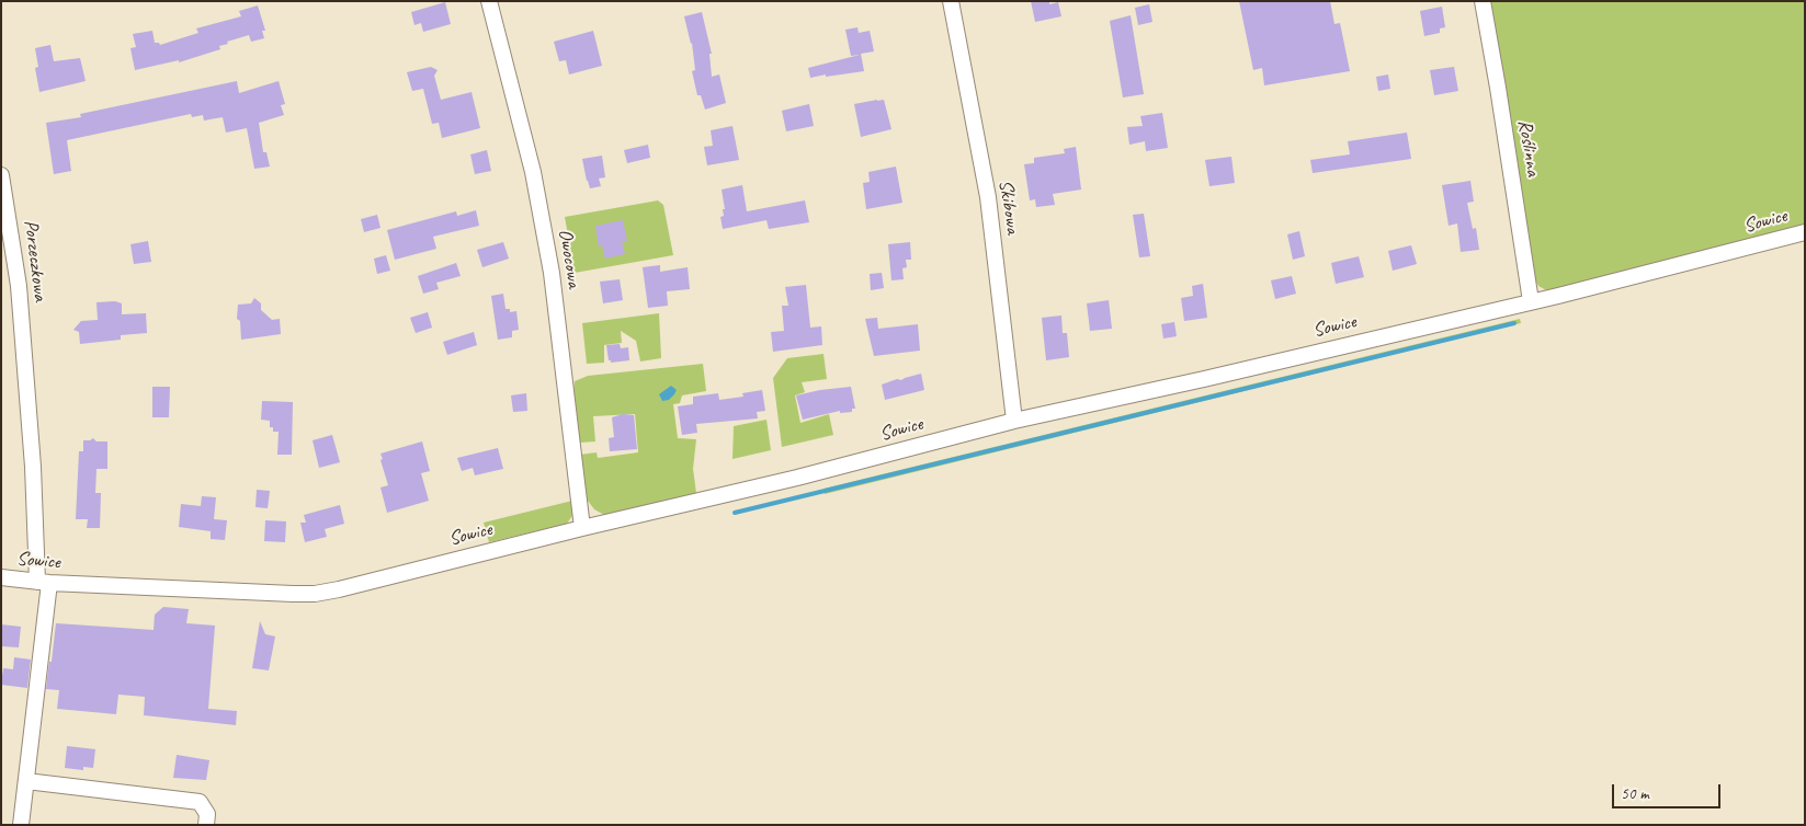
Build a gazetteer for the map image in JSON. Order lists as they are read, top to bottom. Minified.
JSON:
{"streets":{"street":["Roślinna","Skibowa","Sowice","Owocowa","Porzeczkowa"]},"crossings":[["Roślinna","Sowice"],["Skibowa","Sowice"],["Sowice","Owocowa"],["Sowice","Porzeczkowa"]],"scale_bar":"50 m"}
